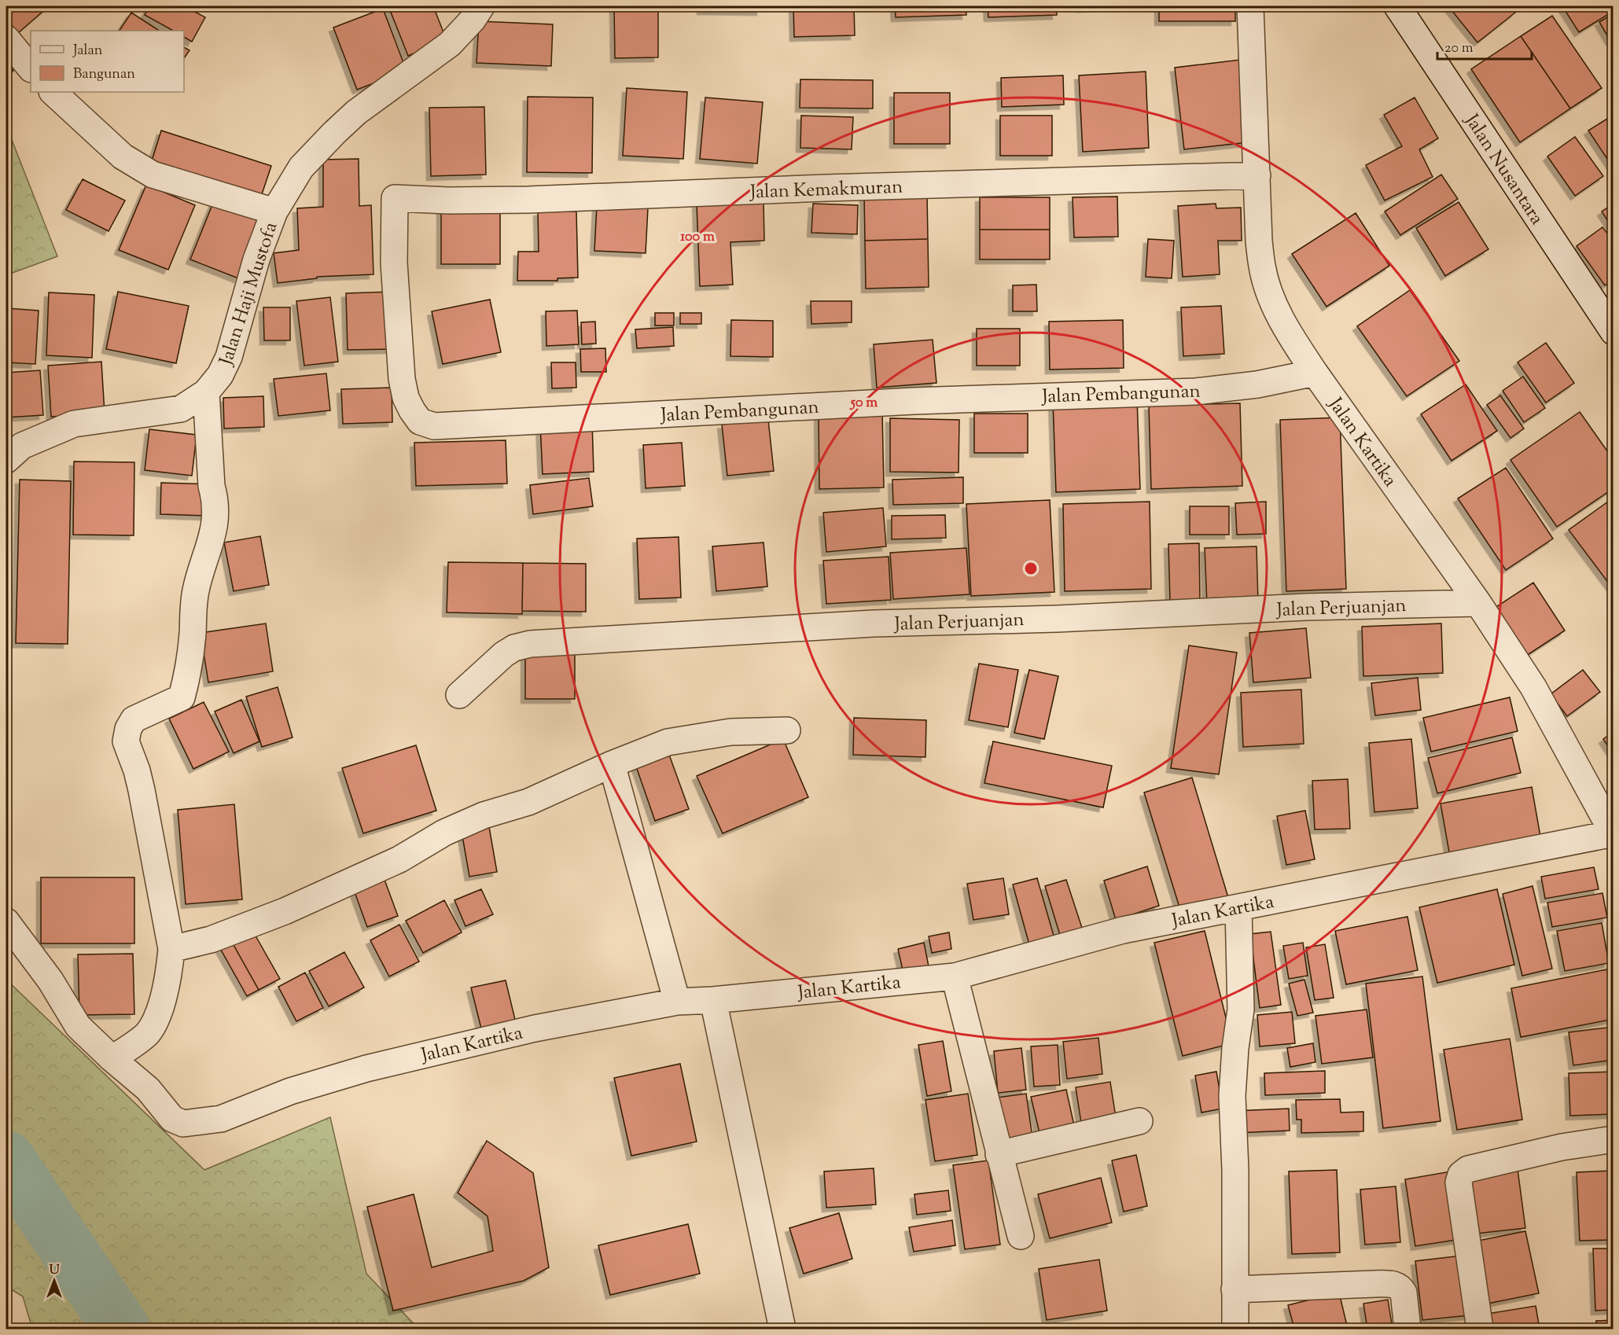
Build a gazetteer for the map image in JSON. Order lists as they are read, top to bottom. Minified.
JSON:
{"streets":{"street":["Jalan Nusantara","Jalan Kemakmuran","Jalan Haji Mustofa","Jalan Pembangunan","Jalan Kartika","Jalan Perjuanjan"]},"crossings":[["Jalan Kemakmuran","Jalan Pembangunan"],["Jalan Kemakmuran","Jalan Kartika"],["Jalan Pembangunan","Jalan Kartika"],["Jalan Kartika","Jalan Perjuanjan"]],"legend":["Jalan","Bangunan"],"scale_bar":"20 m","north":"top","rings":["100 m","50 m"]}
